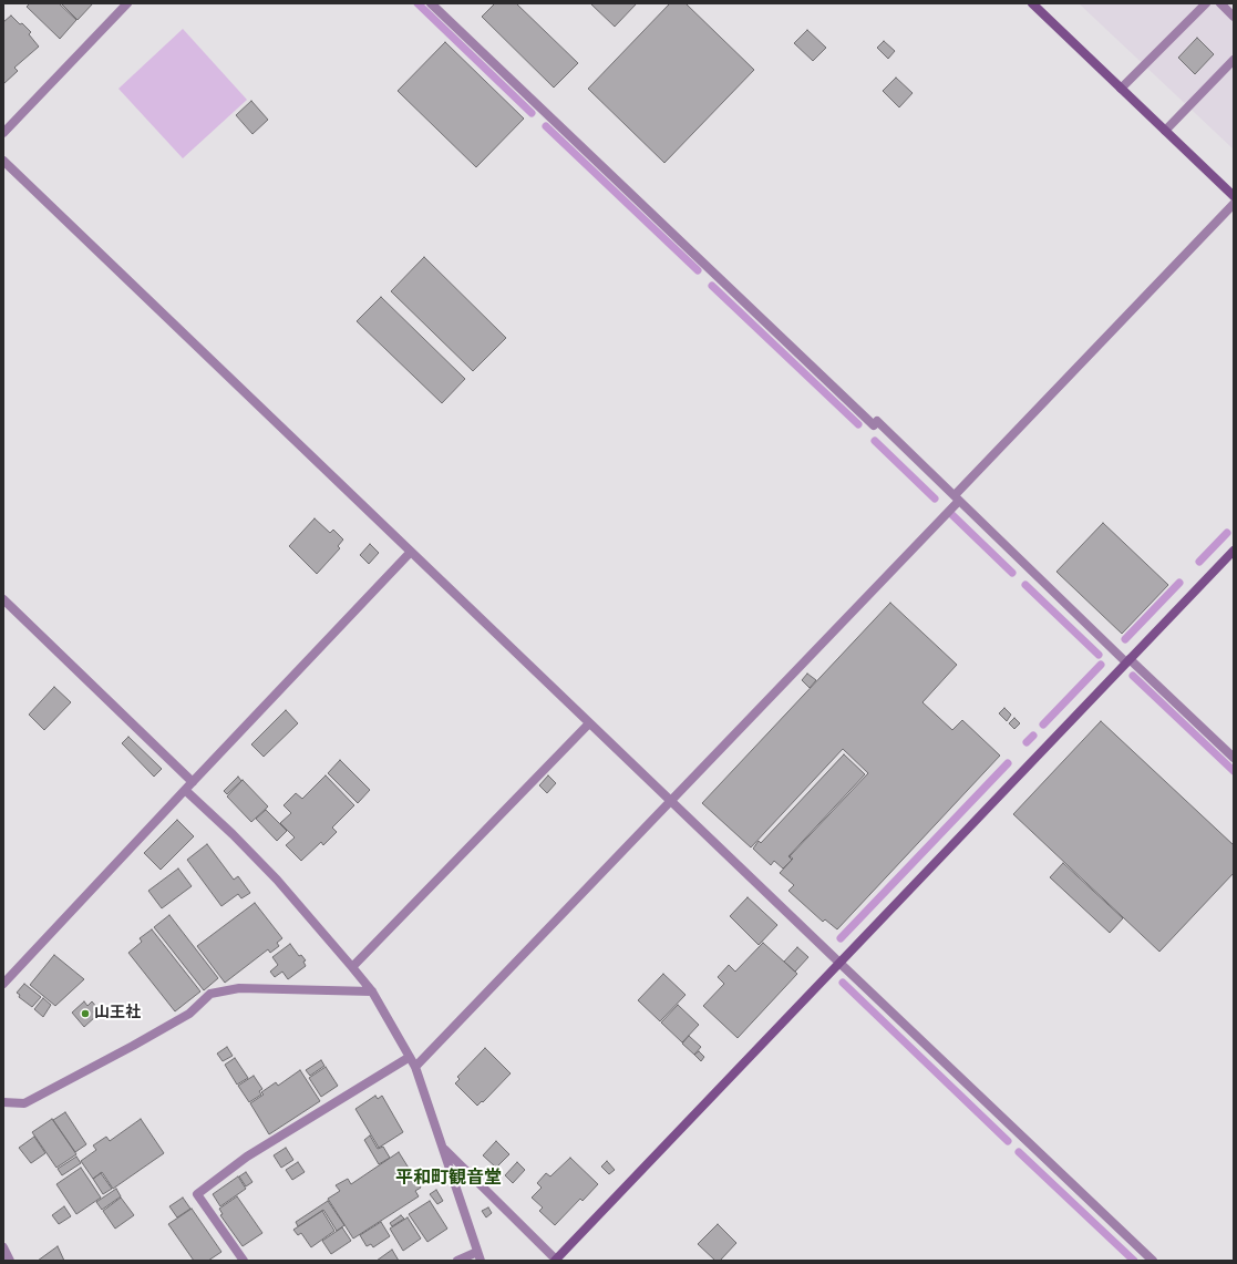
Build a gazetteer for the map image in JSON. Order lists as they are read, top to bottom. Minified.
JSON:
{"districts":["平和町観音堂"],"places":["山王社"]}
